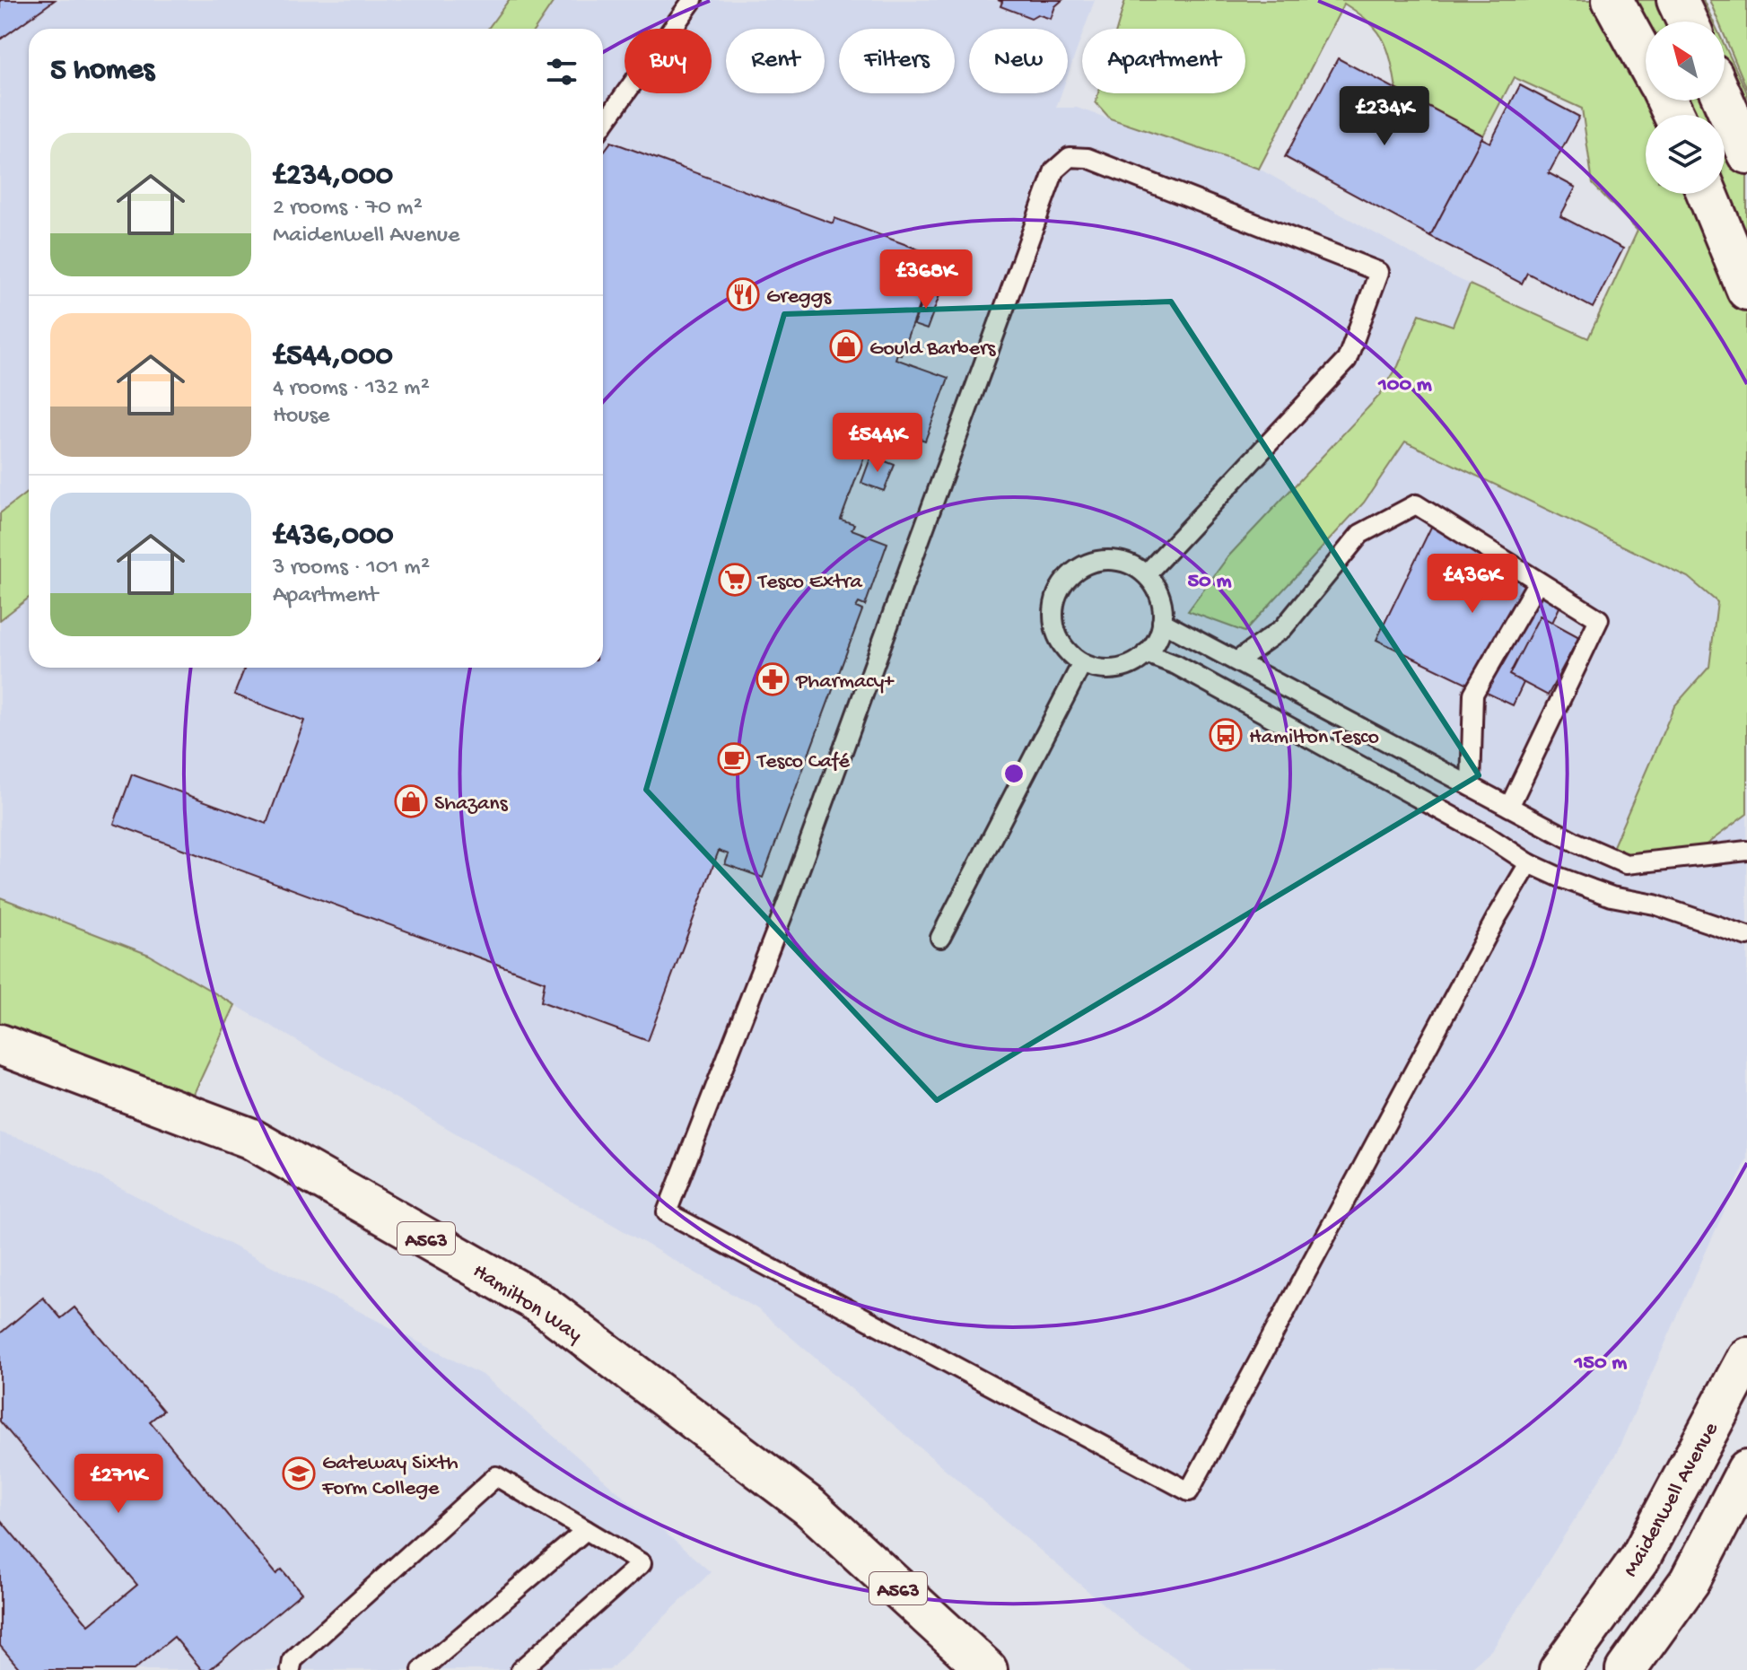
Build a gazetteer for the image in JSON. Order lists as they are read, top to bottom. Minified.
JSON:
{"streets":{"main road":["A563","Hamilton Way","Maidenwell Avenue"]},"places":{"restaurant":["Greggs"],"shop":["Gould Barbers","Shazans"],"supermarket":["Tesco Extra"],"pharmacy":["Pharmacy+"],"bus stop":["Hamilton Tesco"],"cafe":["Tesco Café"],"school or university":["Gateway Sixth Form College"]},"north":"top left","page":{"chip":["Buy","Rent","Filters","New","Apartment"],"heading":"5 homes","price":["£234K","£368K","£544K","£436K","£271K"],"list":[{"name":"£234,000","note":"2 rooms · 70 m² · Maidenwell Avenue"},{"name":"£544,000","note":"4 rooms · 132 m² · House"},{"name":"£436,000","note":"3 rooms · 101 m² · Apartment"}]},"rings":["100 m","50 m","150 m"]}
